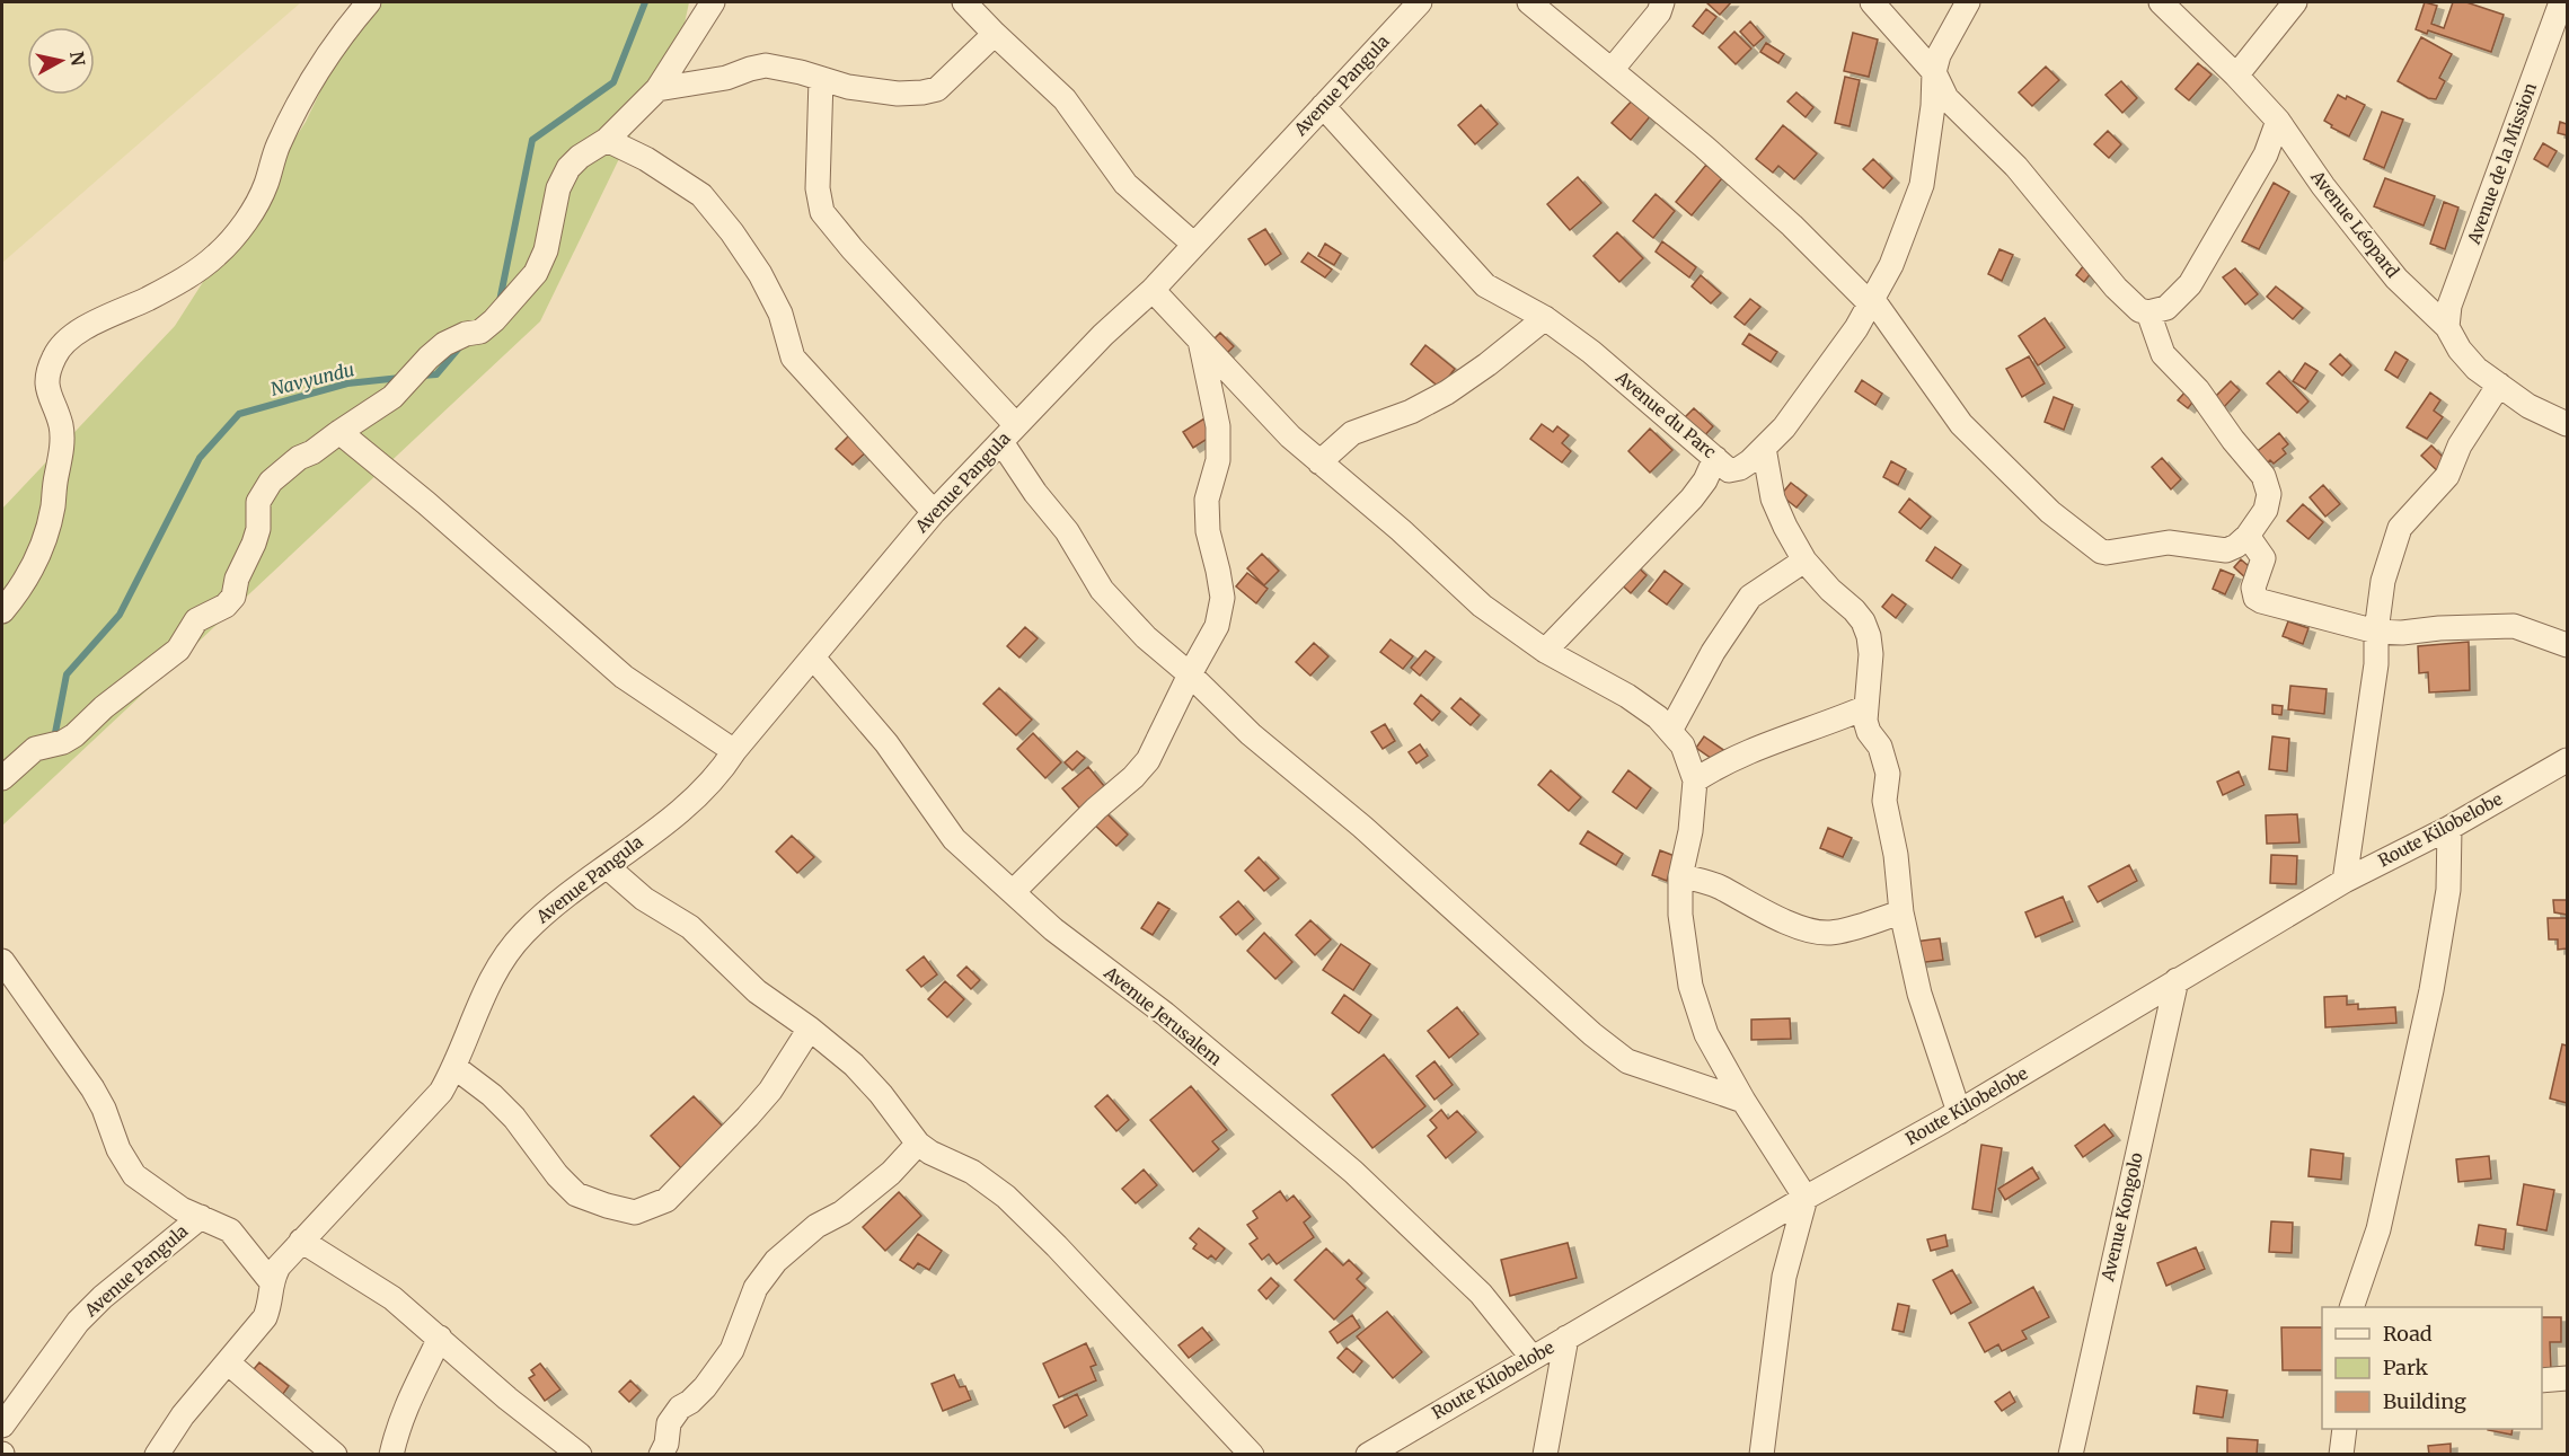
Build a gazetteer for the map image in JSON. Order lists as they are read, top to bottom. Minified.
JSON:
{"streets":{"street":["Avenue Pangula","Avenue de la Mission","Avenue Léopard","Avenue du Parc","Route Kilobelobe","Avenue Jerusalem","Avenue Kongolo"]},"crossings":[["Avenue Pangula","Avenue du Parc"],["Avenue Pangula","Avenue Jerusalem"],["Avenue de la Mission","Avenue Léopard"],["Route Kilobelobe","Avenue Jerusalem"],["Route Kilobelobe","Avenue Kongolo"]],"water":["Navyundu"],"legend":["Road","Park","Building"],"north":"right"}
